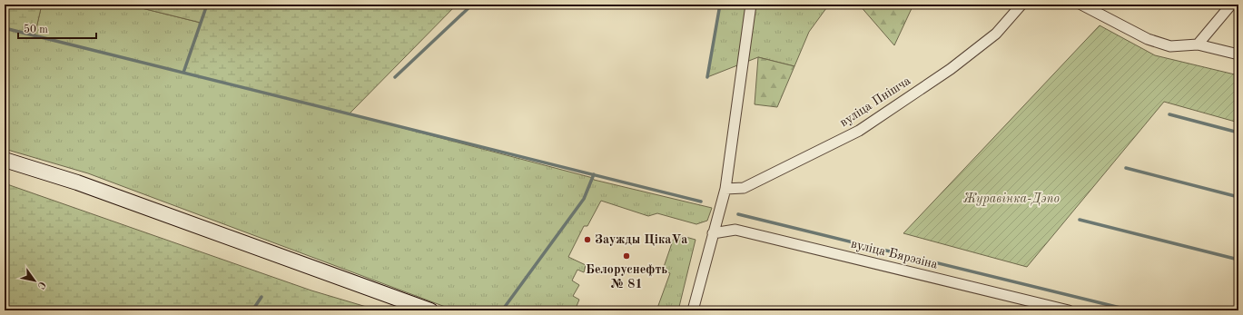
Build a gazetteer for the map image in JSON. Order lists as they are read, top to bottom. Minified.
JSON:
{"streets":{"street":["вуліца Пнішча","вуліца Бярэзіна"]},"parks":["Журавінка-Дэпо"],"places":["Заужды ЦікаVа","Белоруснефть № 81"],"scale_bar":"50 m","north":"bottom right"}
